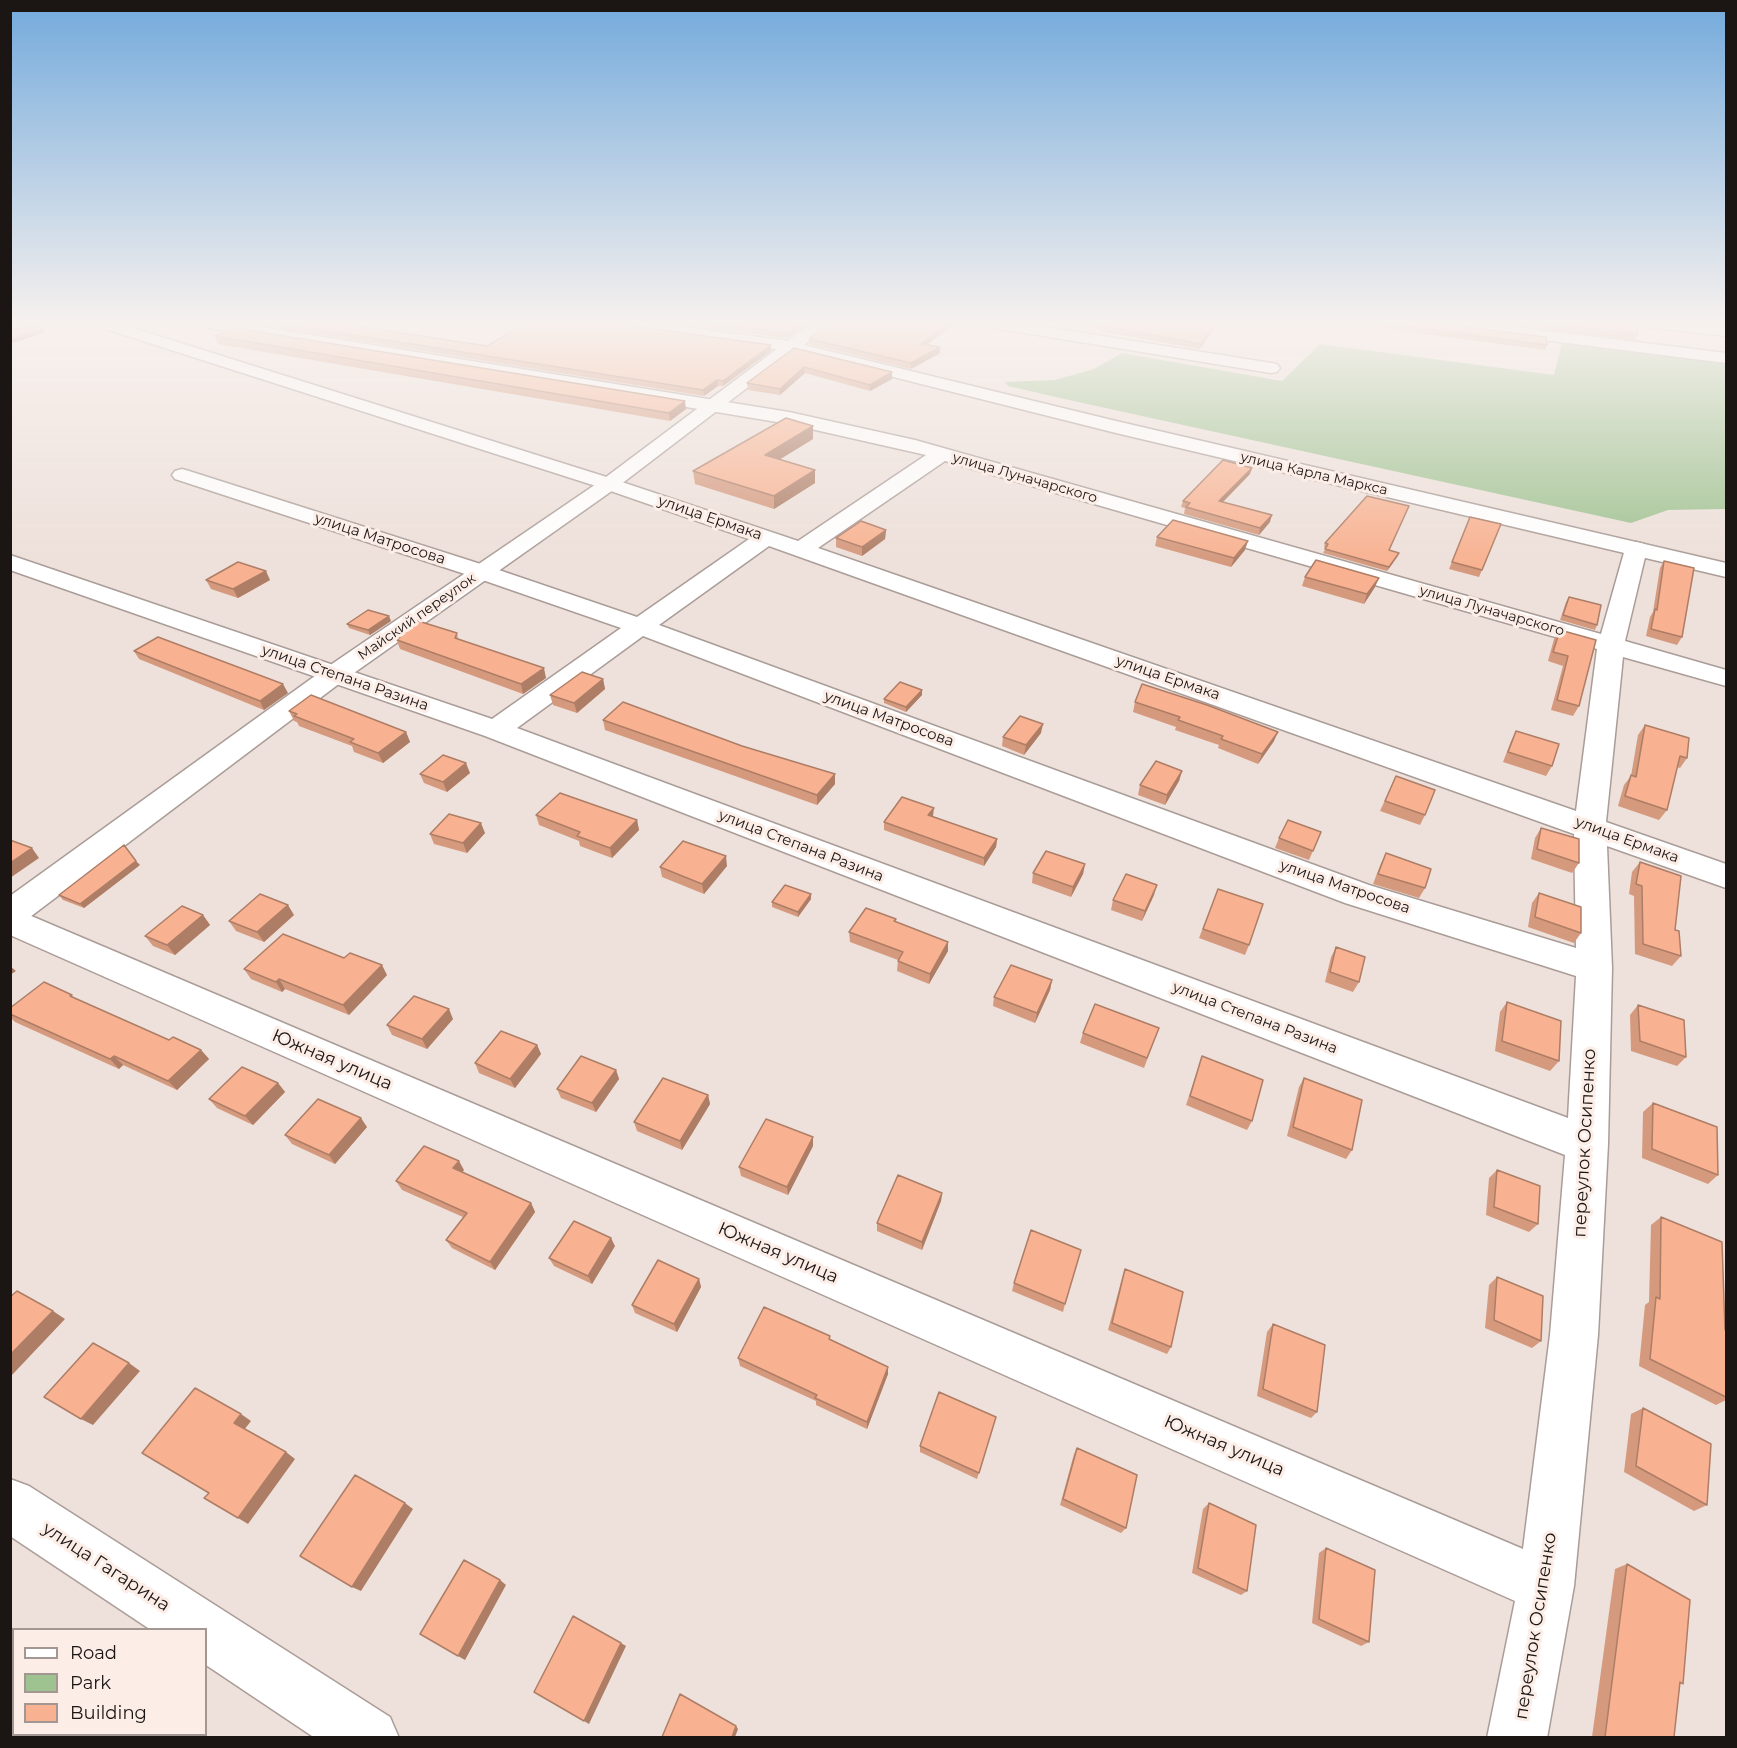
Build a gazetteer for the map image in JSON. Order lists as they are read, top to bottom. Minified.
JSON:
{"streets":{"street":["улица Карла Маркса","улица Луначарского","улица Ермака","улица Матросова","Майский переулок","улица Степана Разина","Южная улица","переулок Осипенко","улица Гагарина"]},"crossings":[["улица Карла Маркса","переулок Осипенко"],["улица Луначарского","Майский переулок"],["улица Луначарского","переулок Осипенко"],["улица Ермака","Майский переулок"],["улица Ермака","переулок Осипенко"],["улица Матросова","Майский переулок"],["улица Матросова","переулок Осипенко"],["Майский переулок","улица Степана Разина"],["улица Степана Разина","переулок Осипенко"],["Южная улица","переулок Осипенко"]],"legend":["Road","Park","Building"]}
